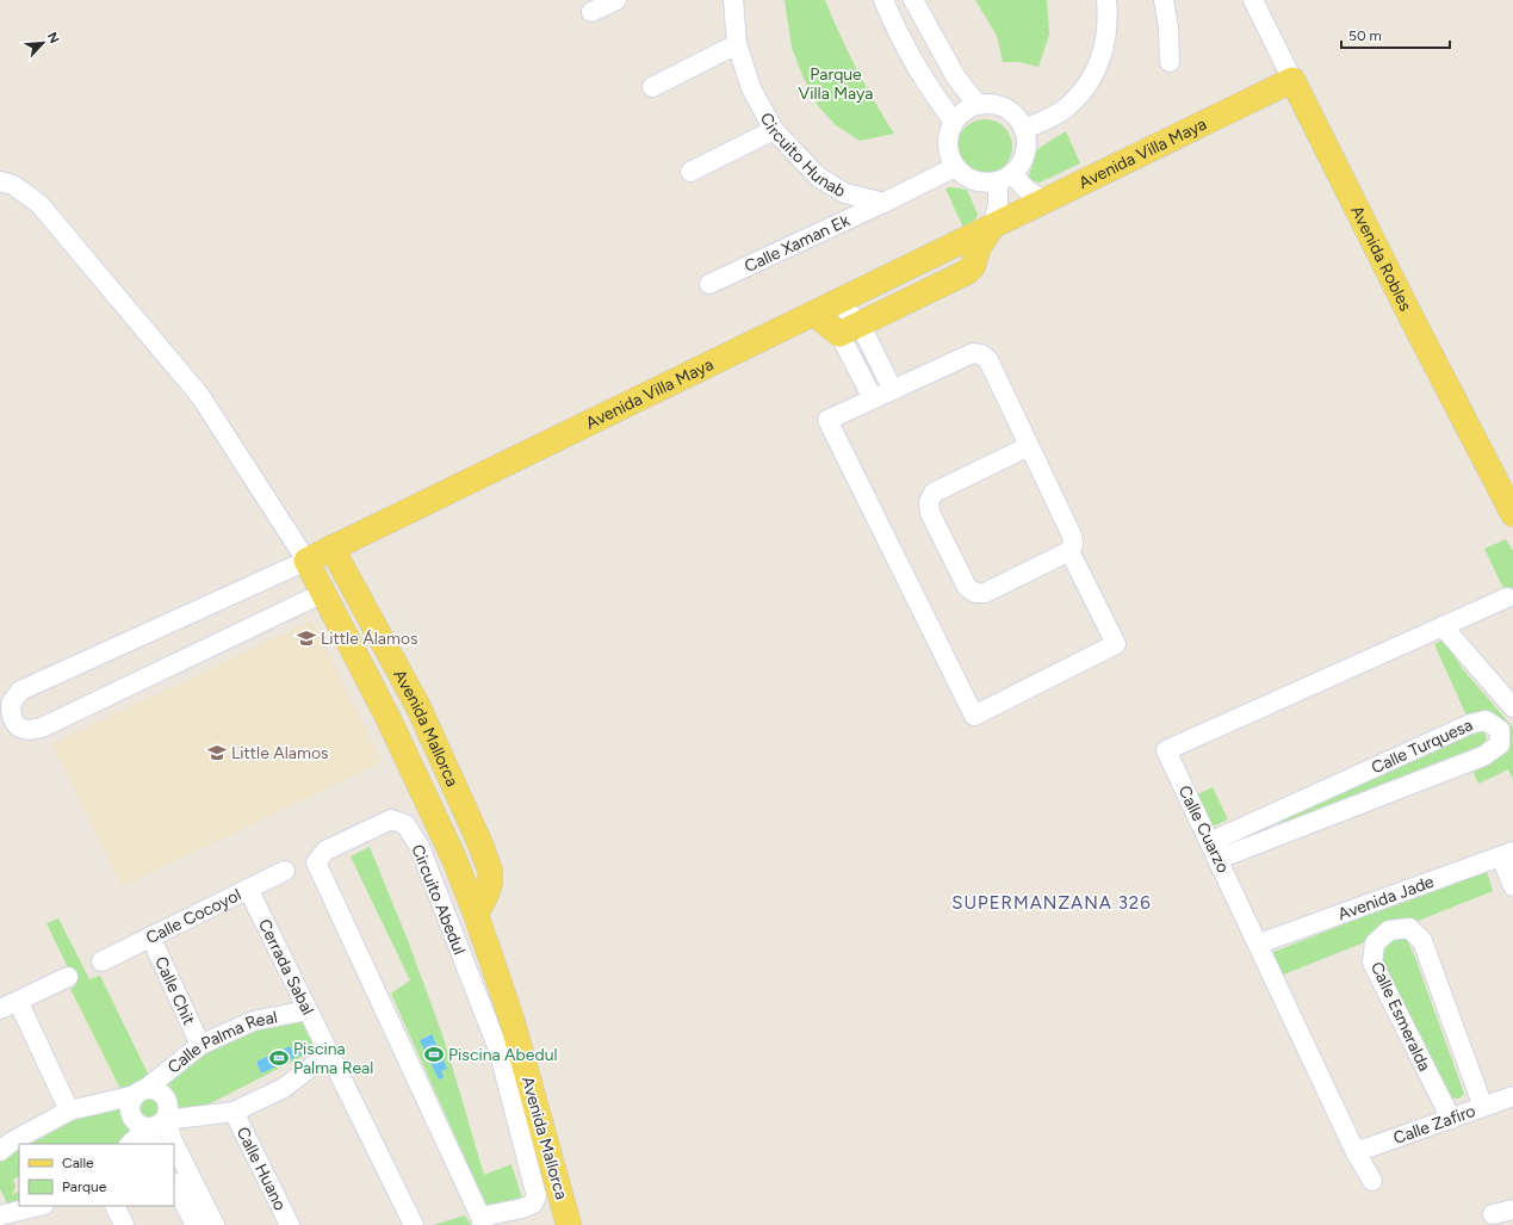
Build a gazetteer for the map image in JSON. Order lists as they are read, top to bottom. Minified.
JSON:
{"streets":{"main road":["Avenida Villa Maya","Avenida Robles","Avenida Mallorca"],"street":["Circuito Hunab","Calle Xaman Ek","Calle Turquesa","Calle Cuarzo","Avenida Jade","Circuito Abedul","Calle Cocoyol","Cerrada Sabal","Calle Chit","Calle Esmeralda","Calle Palma Real","Calle Zafiro","Calle Huano"]},"crossings":[["Circuito Hunab","Calle Xaman Ek"],["Avenida Villa Maya","Avenida Robles"],["Avenida Villa Maya","Avenida Mallorca"],["Calle Turquesa","Calle Cuarzo"],["Calle Cuarzo","Avenida Jade"],["Calle Cuarzo","Calle Zafiro"],["Calle Cocoyol","Cerrada Sabal"],["Calle Cocoyol","Calle Chit"],["Cerrada Sabal","Calle Palma Real"],["Calle Chit","Calle Palma Real"],["Calle Esmeralda","Calle Zafiro"]],"districts":["SUPERMANZANA 326"],"parks":["Parque Villa Maya"],"places":{"school or university":["Little Álamos","Little Alamos"],"sports":["Piscina Abedul","Piscina Palma Real"]},"legend":["Calle","Parque"],"scale_bar":"50 m","north":"top right"}
